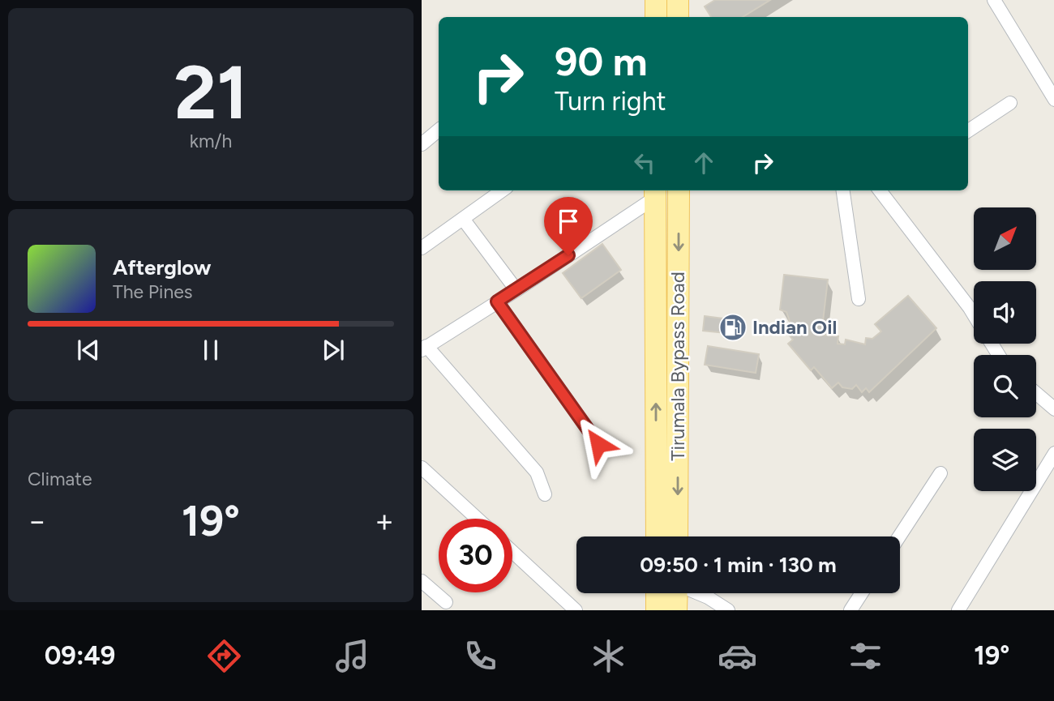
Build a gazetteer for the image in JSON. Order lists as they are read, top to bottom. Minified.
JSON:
{"streets":{"main road":["Tirumala Bypass Road"]},"places":{"fuel station":["Indian Oil"]},"north":"top right","page":{"tile":[["21","km/h"],"Climate"],"turn":["90 m","Turn right"],"song":["Afterglow","The Pines"],"heat":["−","19°","+"],"limit":"30","trip":"09:50 · 1 min · 130 m","tabs":["09:49","19°"]}}
